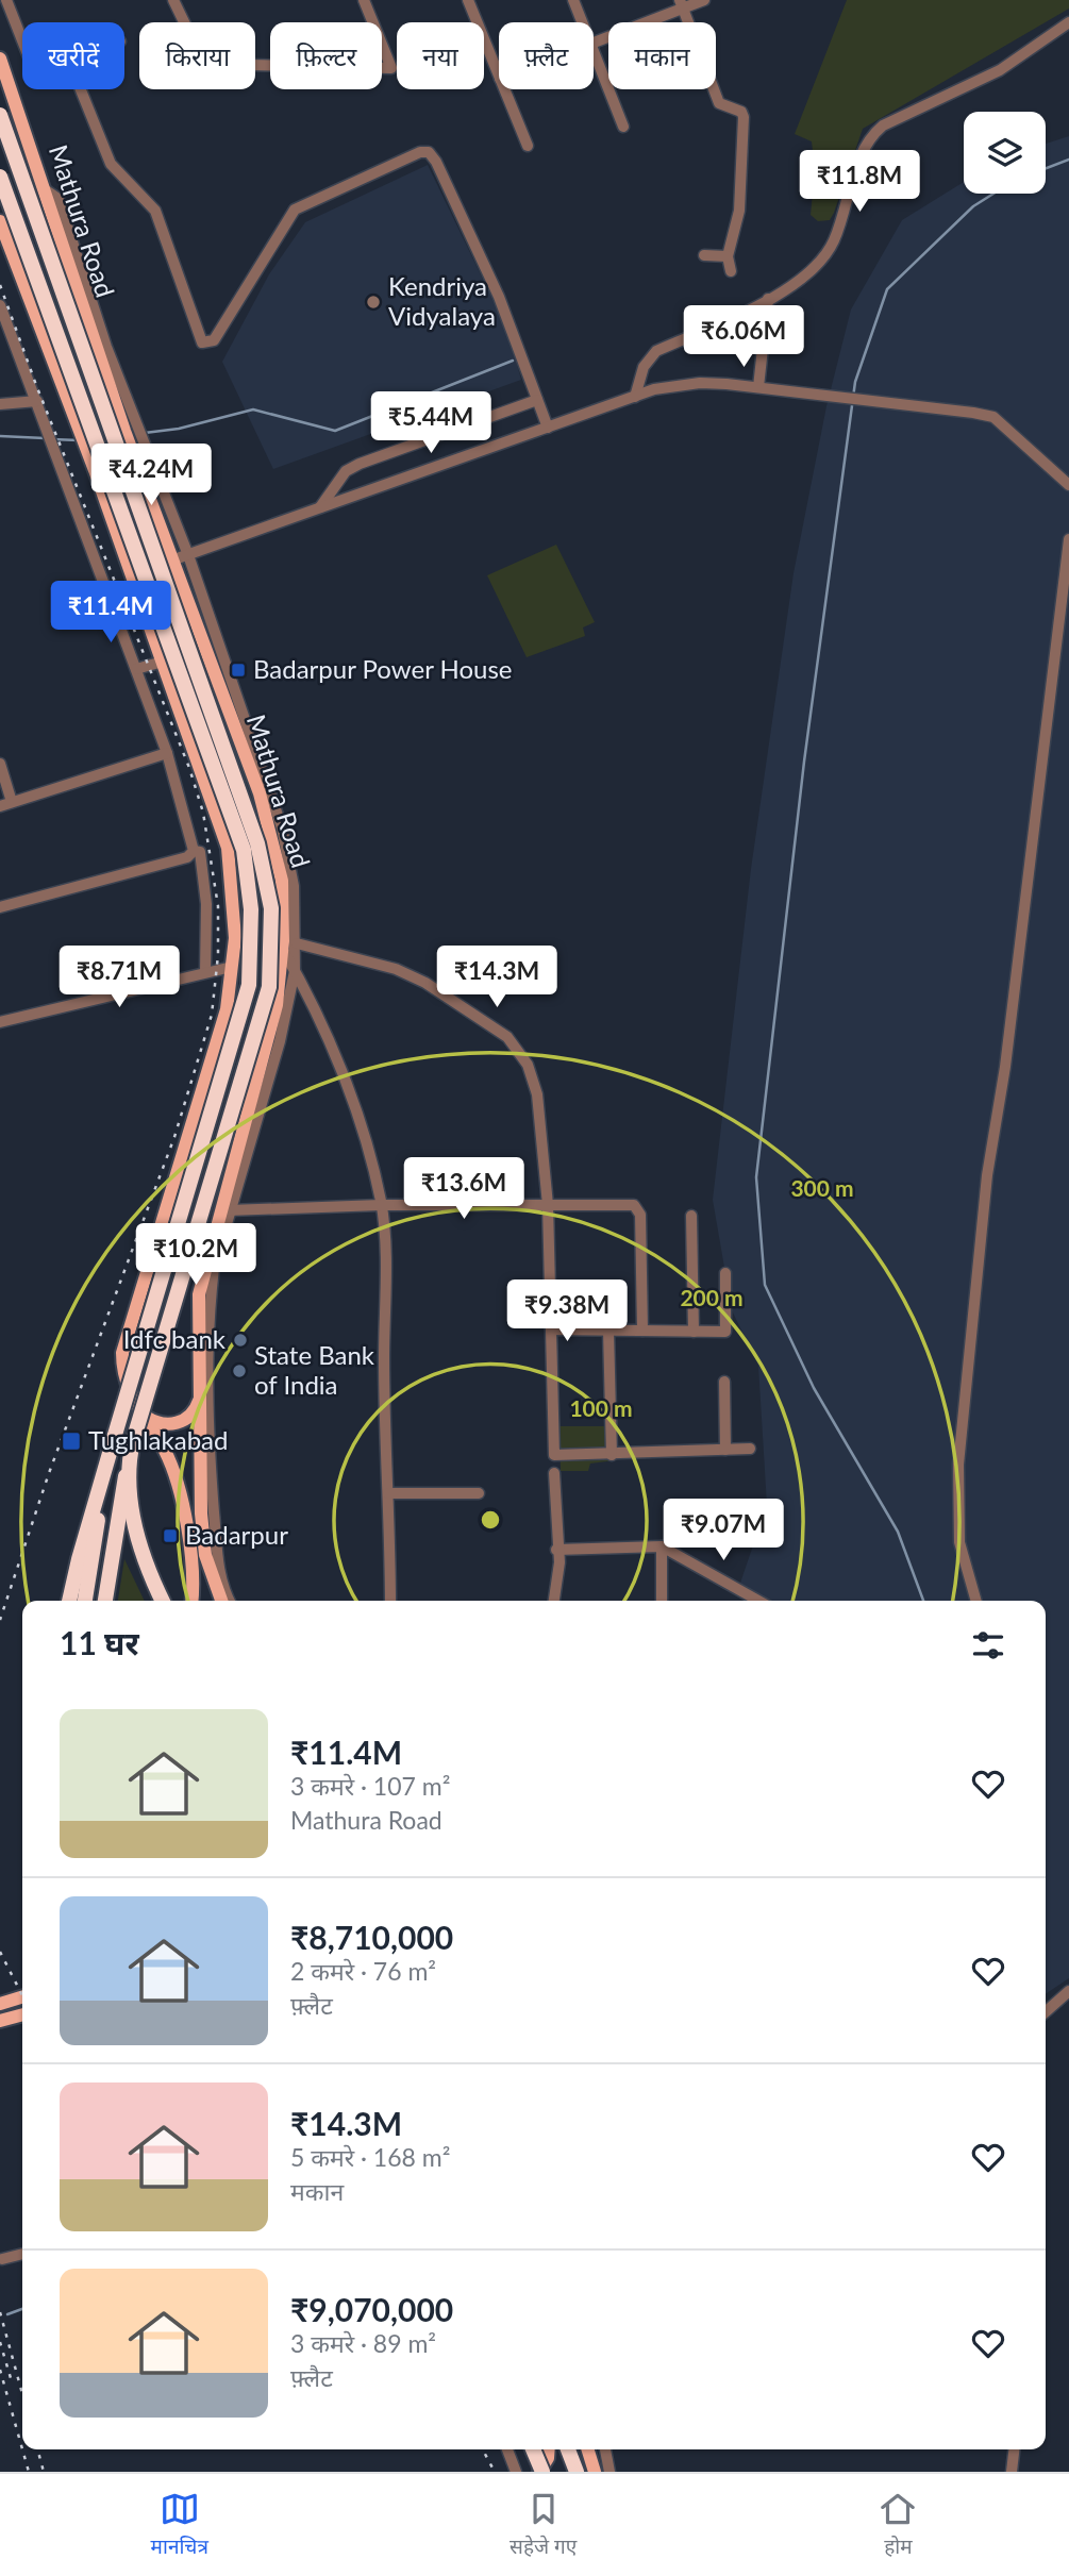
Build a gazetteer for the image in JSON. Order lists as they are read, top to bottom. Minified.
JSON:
{"streets":{"highway":["Mathura Road"]},"places":{"other":["Kendriya Vidyalaya","Idfc bank","State Bank of India"],"transit":["Badarpur Power House","Tughlakabad","Badarpur"]},"page":{"chip":["खरीदें","किराया","फ़िल्टर","नया","फ़्लैट","मकान"],"price":["₹11.8M","₹6.06M","₹5.44M","₹4.24M","₹11.4M","₹8.71M","₹14.3M","₹13.6M","₹10.2M","₹9.38M","₹9.07M"],"heading":"11 घर","list":[{"name":"₹11.4M","note":"3 कमरे · 107 m² · Mathura Road"},{"name":"₹8,710,000","note":"2 कमरे · 76 m² · फ़्लैट"},{"name":"₹14.3M","note":"5 कमरे · 168 m² · मकान"},{"name":"₹9,070,000","note":"3 कमरे · 89 m² · फ़्लैट"}],"tabs":["मानचित्र","सहेजे गए","होम"]},"rings":["300 m","200 m","100 m"]}
